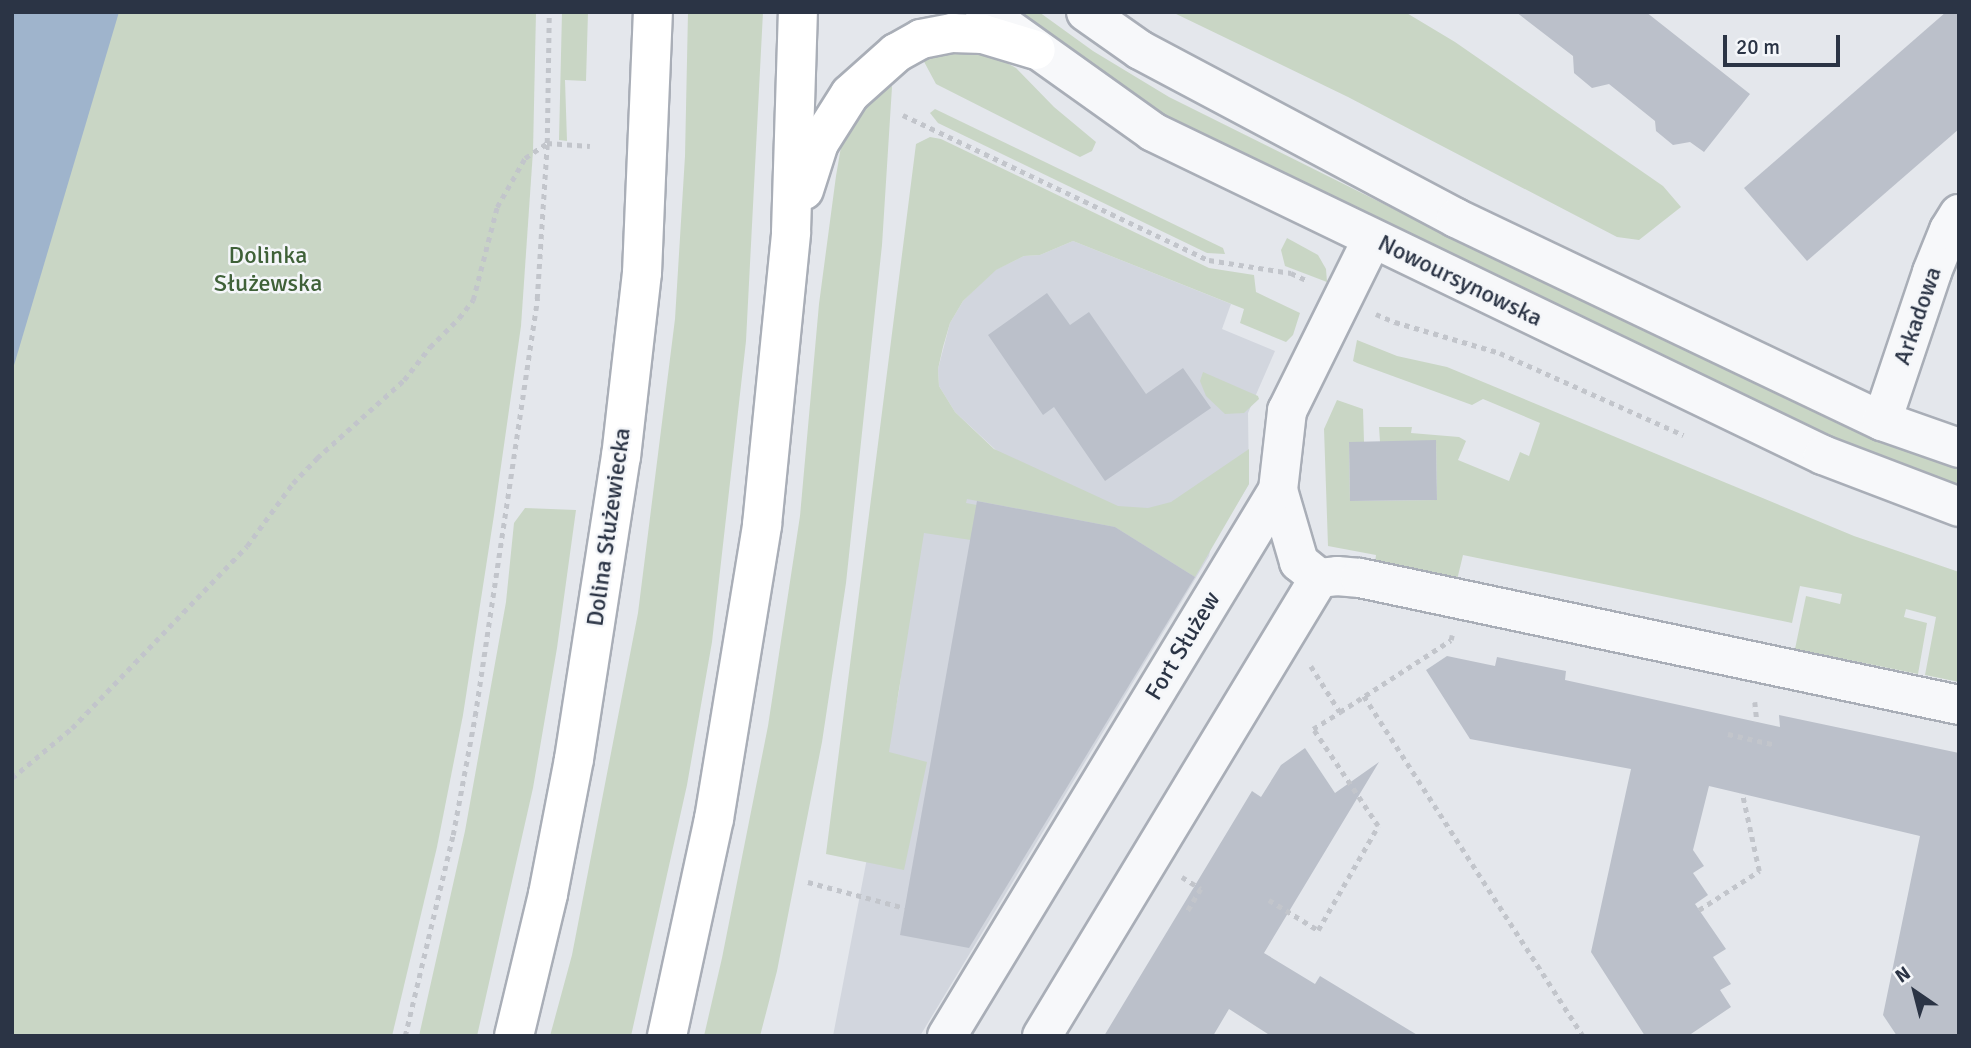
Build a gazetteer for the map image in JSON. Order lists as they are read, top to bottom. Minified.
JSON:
{"streets":{"main road":["Dolina Służewiecka"],"street":["Nowoursynowska","Arkadowa","Fort Służew"]},"crossings":[["Nowoursynowska","Fort Służew"]],"parks":["Dolinka Służewska"],"scale_bar":"20 m","north":"top left"}
